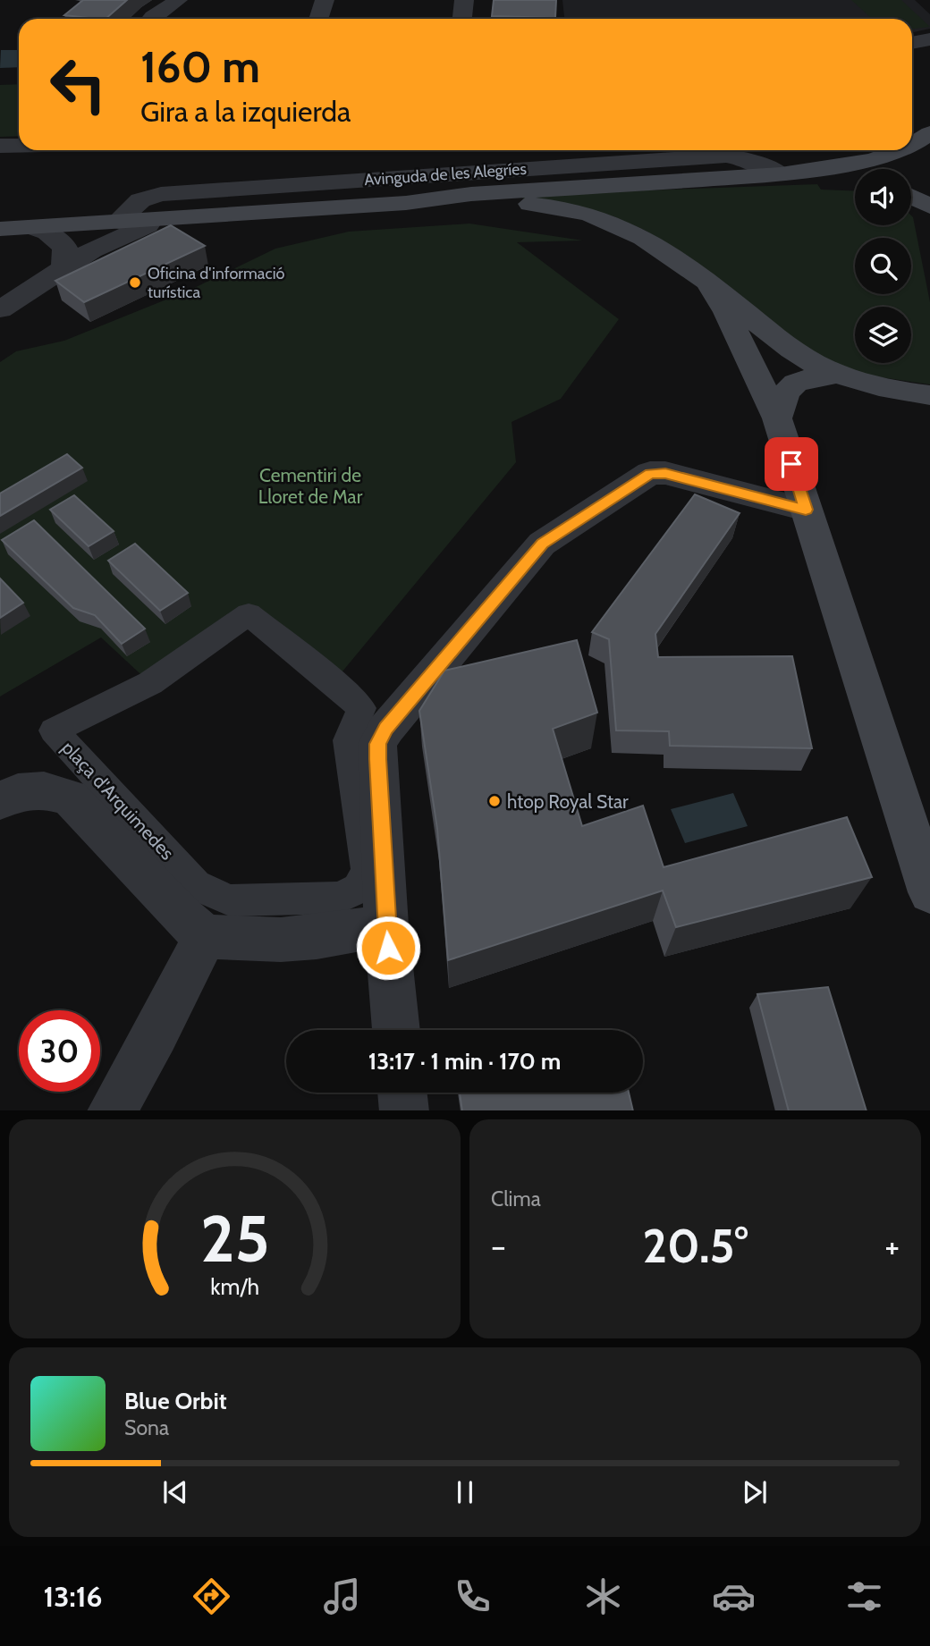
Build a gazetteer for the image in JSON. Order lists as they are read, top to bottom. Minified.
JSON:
{"streets":{"street":["Avinguda de les Alegríes","plaça d'Arquimedes"]},"parks":["Cementiri de Lloret de Mar"],"places":["Oficina d'informació turística","htop Royal Star"],"page":{"turn":["160 m","Gira a la izquierda"],"limit":"30","trip":"13:17 · 1 min · 170 m","tile":"Clima","heat":["−","20.5°","+"],"song":["Blue Orbit","Sona"],"tabs":"13:16","gauge":["25","km/h"]}}
